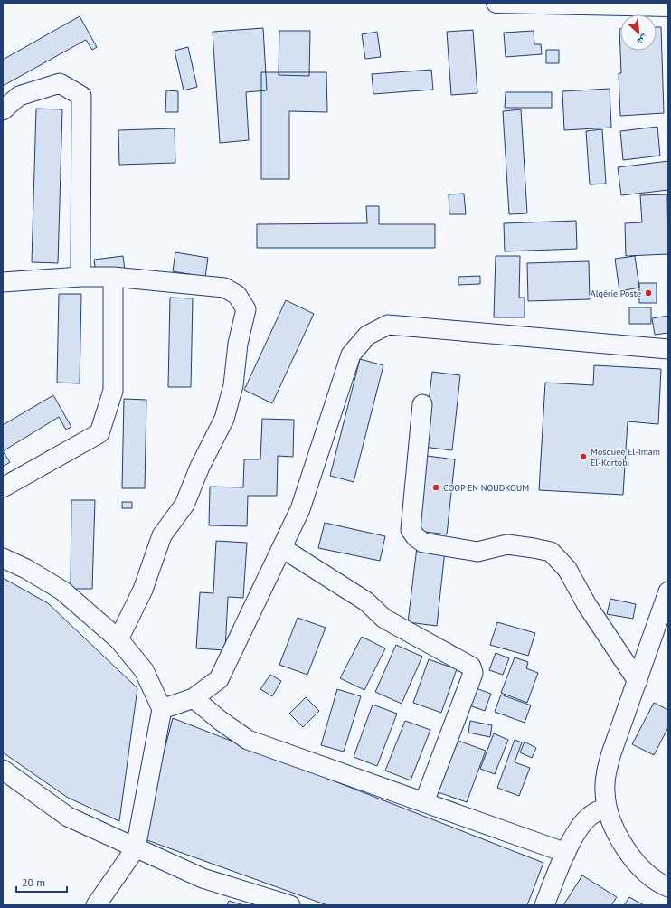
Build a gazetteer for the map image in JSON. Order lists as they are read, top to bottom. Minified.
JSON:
{"places":["Algérie Poste","Mosquée El-Imam El-Kortobi","COOP EN NOUDKOUM"],"scale_bar":"20 m","north":"bottom right"}
